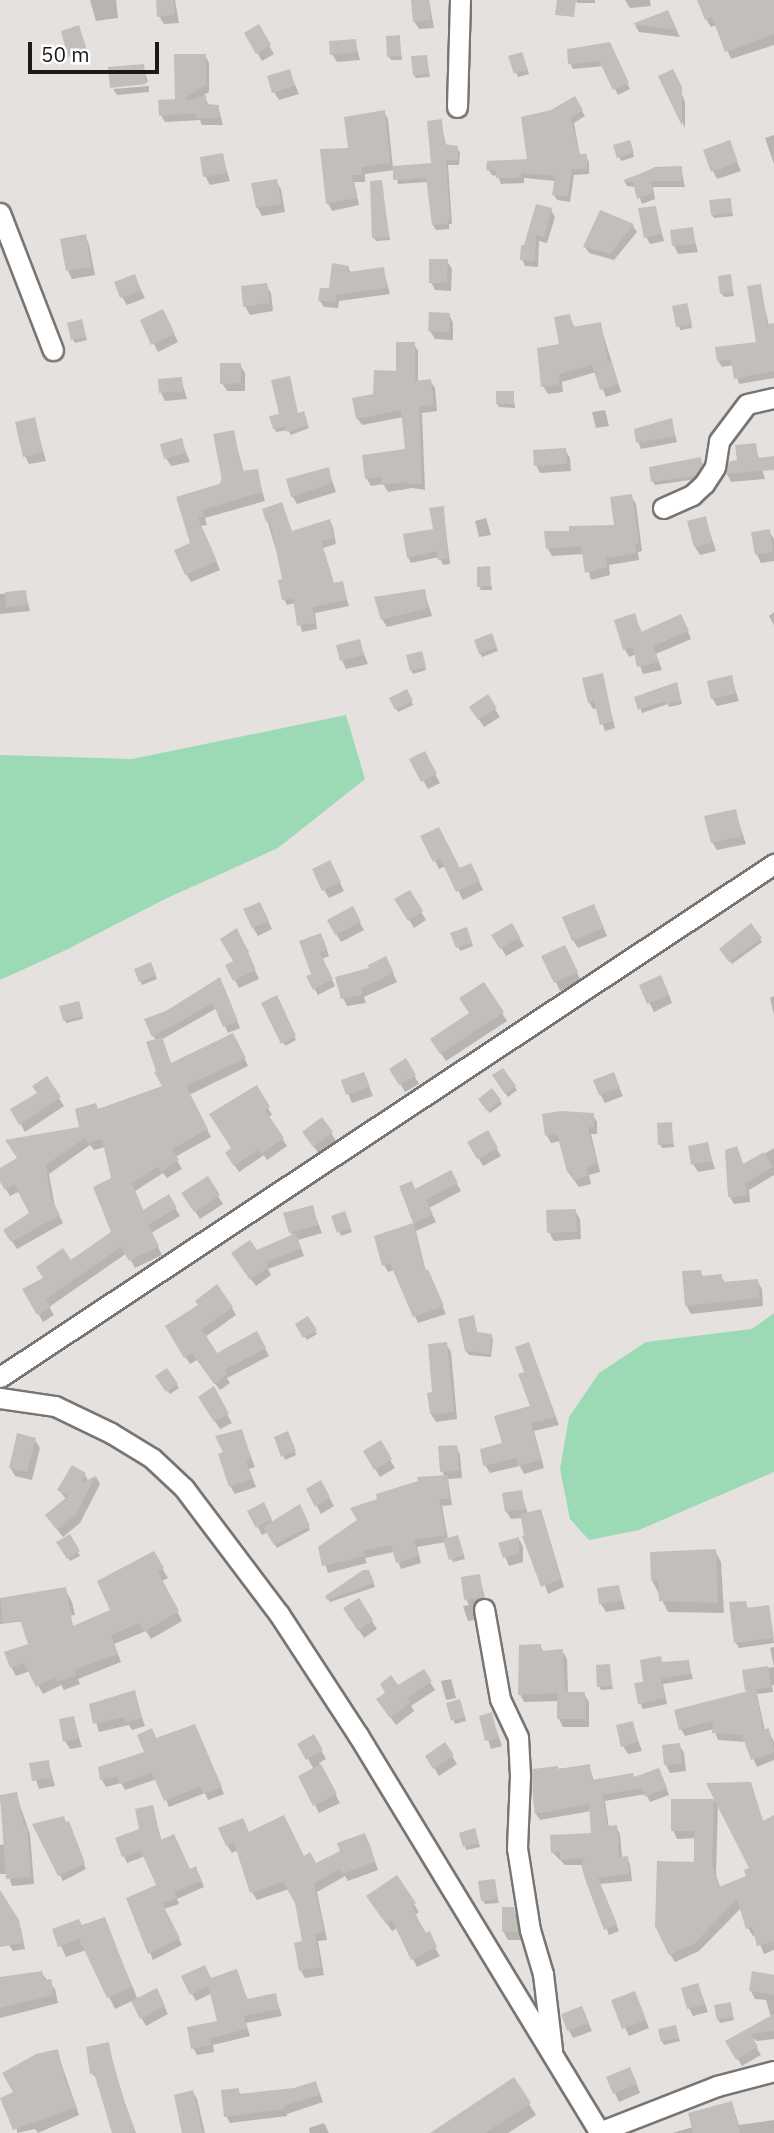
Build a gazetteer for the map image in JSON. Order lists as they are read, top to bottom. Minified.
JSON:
{"scale_bar":"50 m"}
